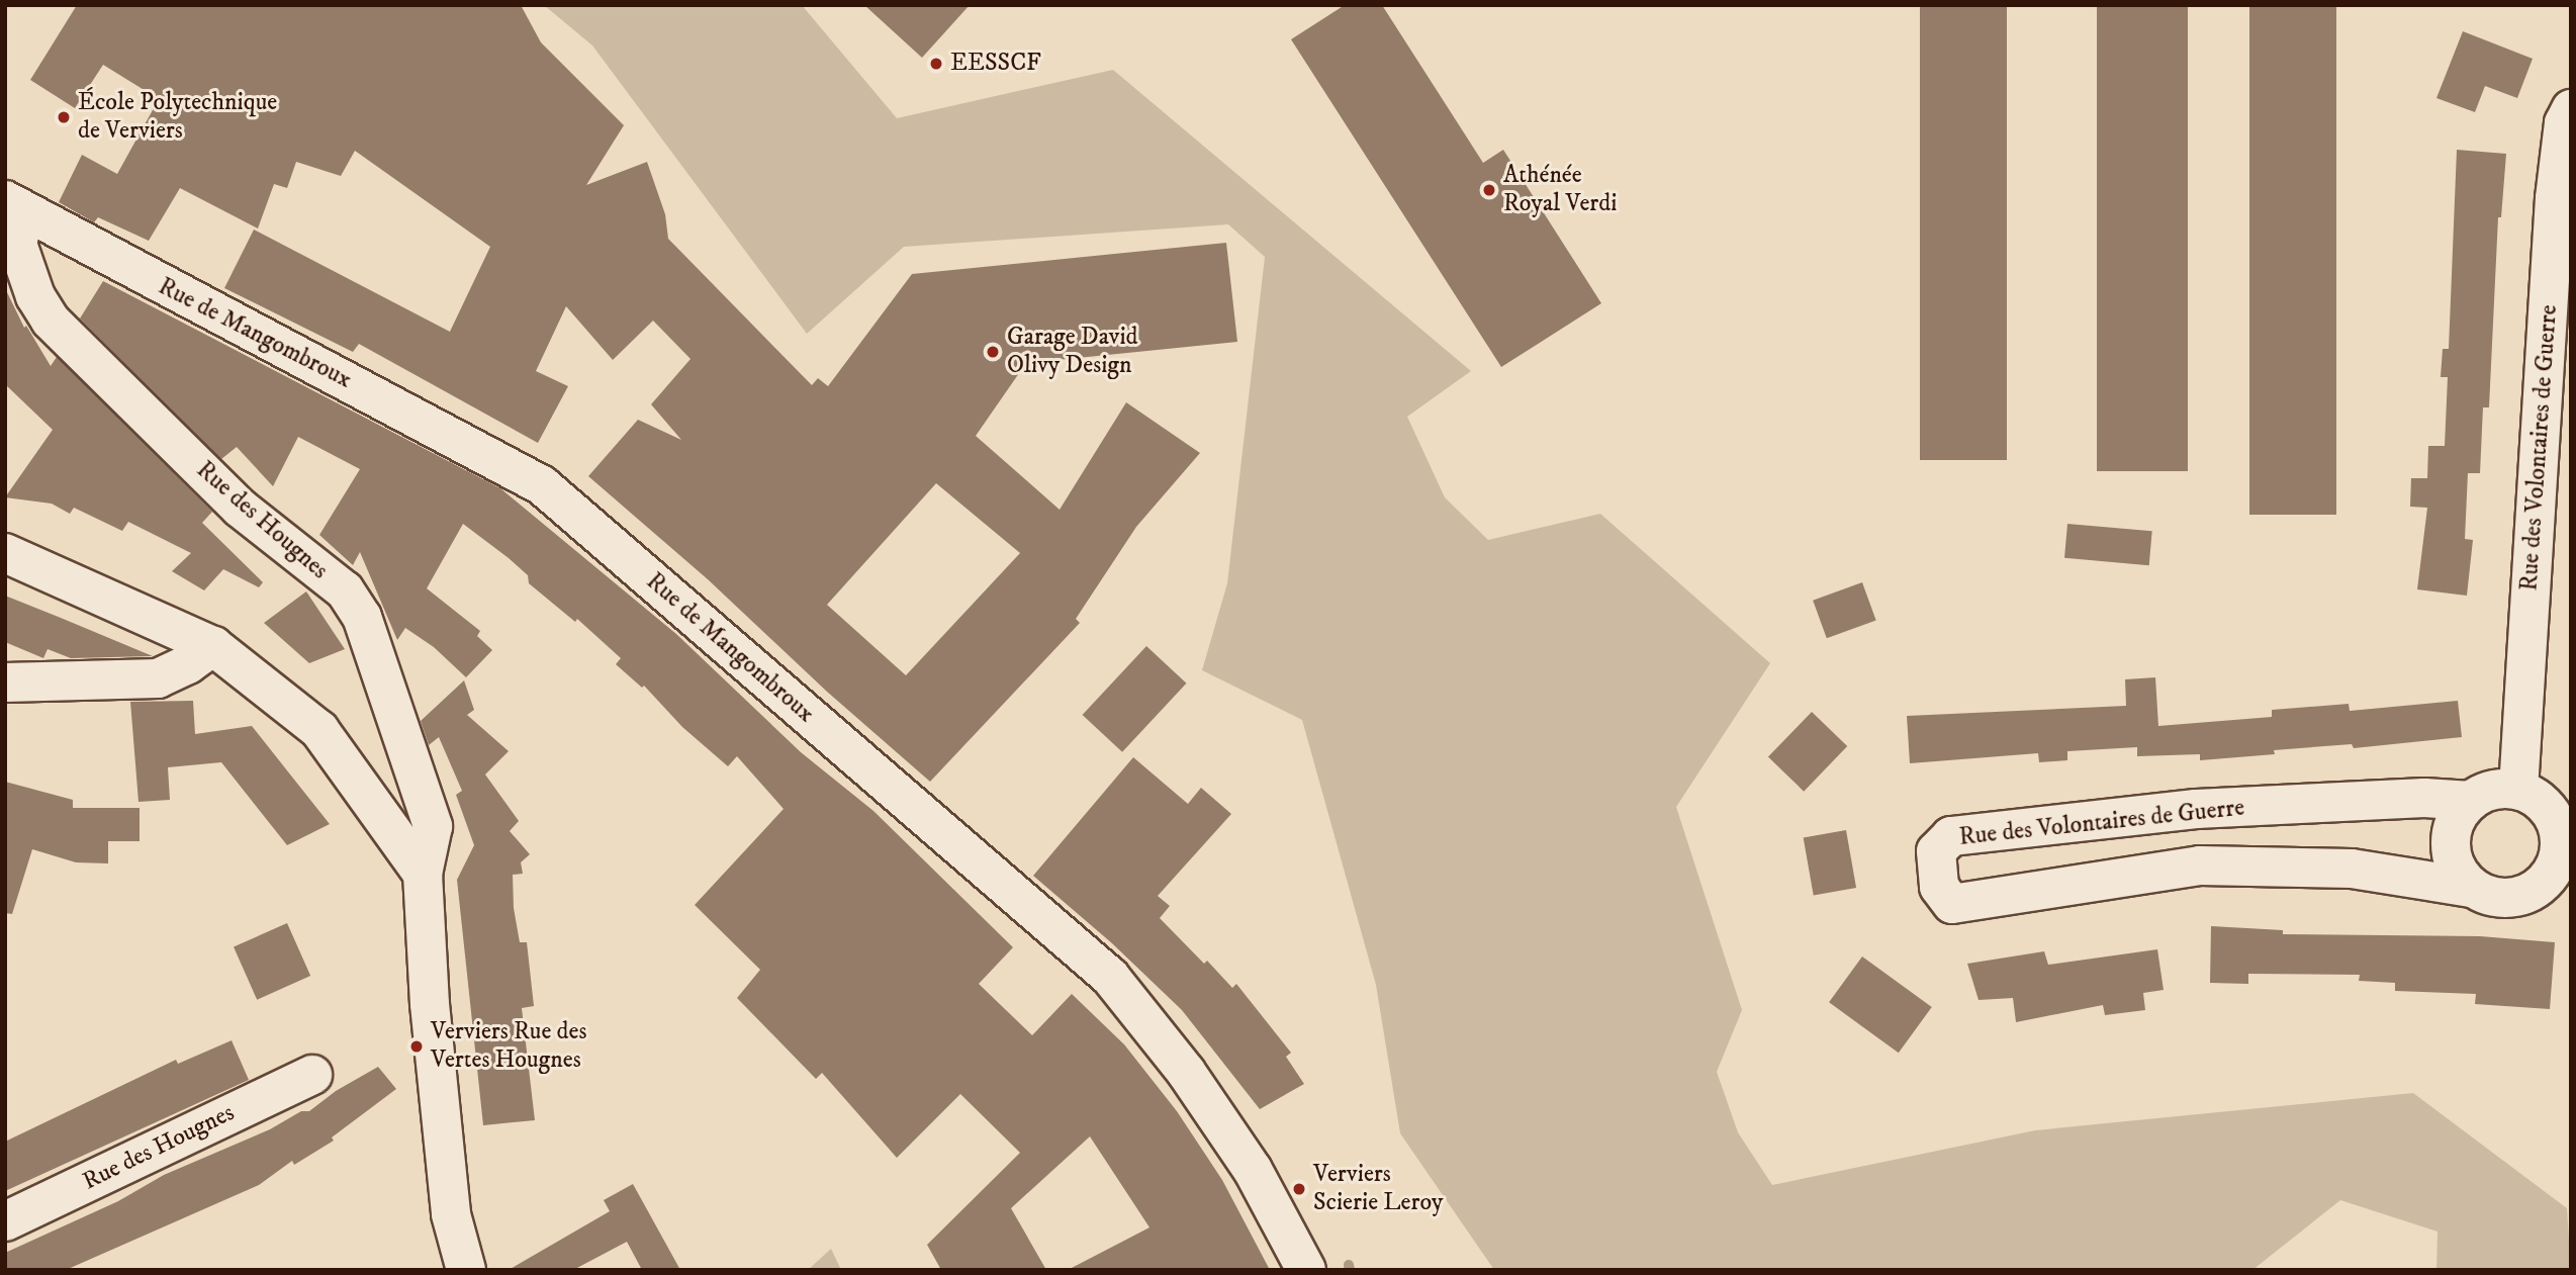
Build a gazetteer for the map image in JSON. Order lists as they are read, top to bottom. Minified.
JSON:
{"streets":{"street":["Rue de Mangombroux","Rue des Volontaires de Guerre","Rue des Hougnes"]},"crossings":[["Rue de Mangombroux","Rue des Hougnes"]],"places":["EESSCF","École Polytechnique de Verviers","Athénée Royal Verdi","Garage David Olivy Design","Verviers Rue des Vertes Hougnes","Verviers Scierie Leroy"]}
